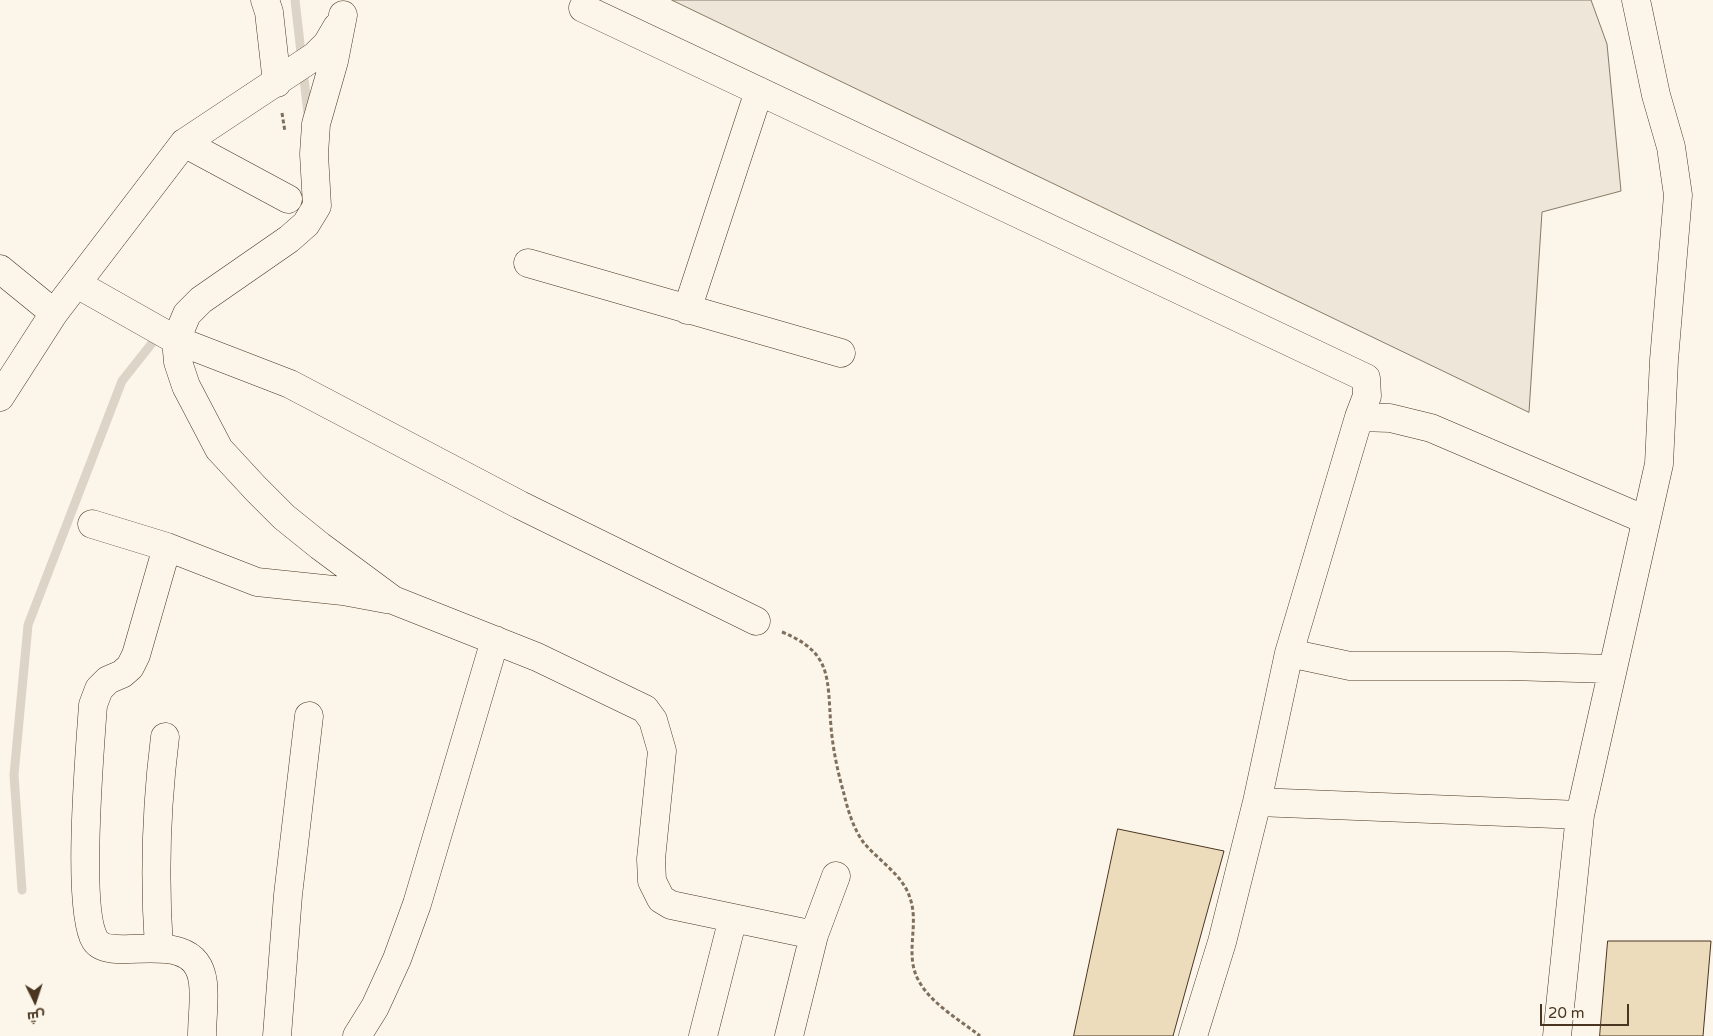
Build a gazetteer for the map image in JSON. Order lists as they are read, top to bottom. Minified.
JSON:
{"scale_bar":"20 m","north":"bottom"}
